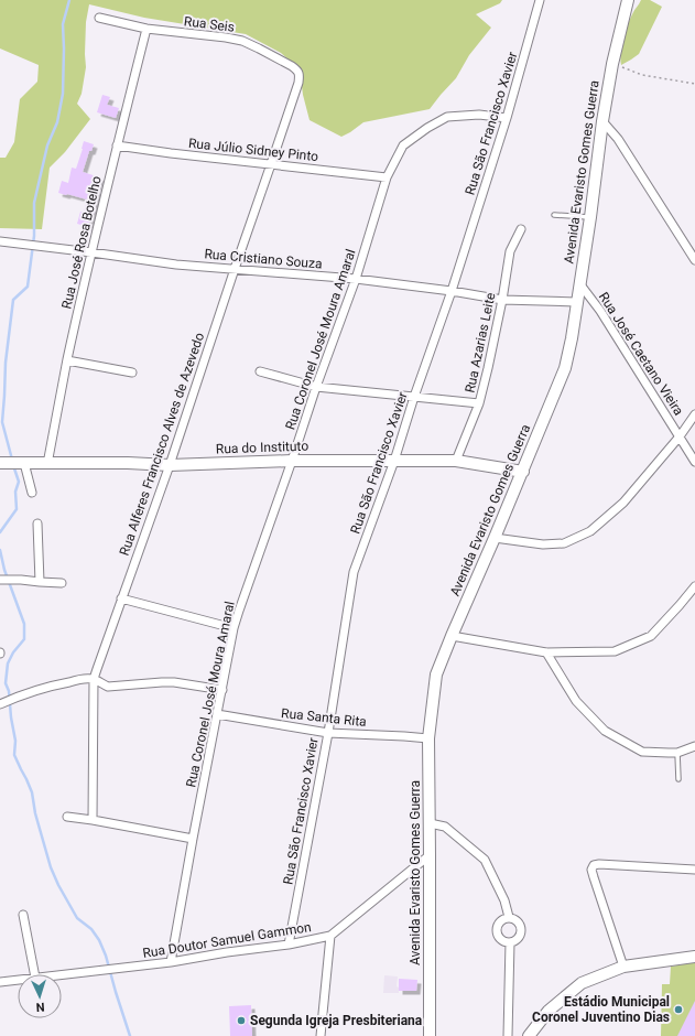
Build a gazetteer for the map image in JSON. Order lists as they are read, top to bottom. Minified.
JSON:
{"streets":{"main road":["Avenida Evaristo Gomes Guerra","Rua do Instituto"],"street":["Rua Seis","Rua São Francisco Xavier","Rua Júlio Sidney Pinto","Rua José Rosa Botelho","Rua Cristiano Souza","Rua Coronel José Moura Amaral","Rua Azarias Leite","Rua José Caetano Vieira","Rua Alferes Francisco Alves de Azevedo","Rua Santa Rita","Rua Doutor Samuel Gammon"]},"crossings":[["Rua Seis","Rua José Rosa Botelho"],["Rua Seis","Rua Alferes Francisco Alves de Azevedo"],["Rua São Francisco Xavier","Rua Cristiano Souza"],["Rua São Francisco Xavier","Rua Coronel José Moura Amaral"],["Rua São Francisco Xavier","Rua do Instituto"],["Rua São Francisco Xavier","Rua Santa Rita"],["Rua São Francisco Xavier","Rua Doutor Samuel Gammon"],["Rua Júlio Sidney Pinto","Rua José Rosa Botelho"],["Rua Júlio Sidney Pinto","Rua Coronel José Moura Amaral"],["Rua Júlio Sidney Pinto","Rua Alferes Francisco Alves de Azevedo"],["Avenida Evaristo Gomes Guerra","Rua Cristiano Souza"],["Avenida Evaristo Gomes Guerra","Rua José Caetano Vieira"],["Avenida Evaristo Gomes Guerra","Rua do Instituto"],["Avenida Evaristo Gomes Guerra","Rua Santa Rita"],["Avenida Evaristo Gomes Guerra","Rua Doutor Samuel Gammon"],["Rua José Rosa Botelho","Rua Cristiano Souza"],["Rua José Rosa Botelho","Rua do Instituto"],["Rua Cristiano Souza","Rua Coronel José Moura Amaral"],["Rua Cristiano Souza","Rua Azarias Leite"],["Rua Cristiano Souza","Rua Alferes Francisco Alves de Azevedo"],["Rua Coronel José Moura Amaral","Rua do Instituto"],["Rua Coronel José Moura Amaral","Rua Santa Rita"],["Rua Coronel José Moura Amaral","Rua Doutor Samuel Gammon"],["Rua Azarias Leite","Rua do Instituto"],["Rua Alferes Francisco Alves de Azevedo","Rua do Instituto"]],"places":["Estádio Municipal Coronel Juventino Dias","Segunda Igreja Presbiteriana"],"north":"bottom"}
